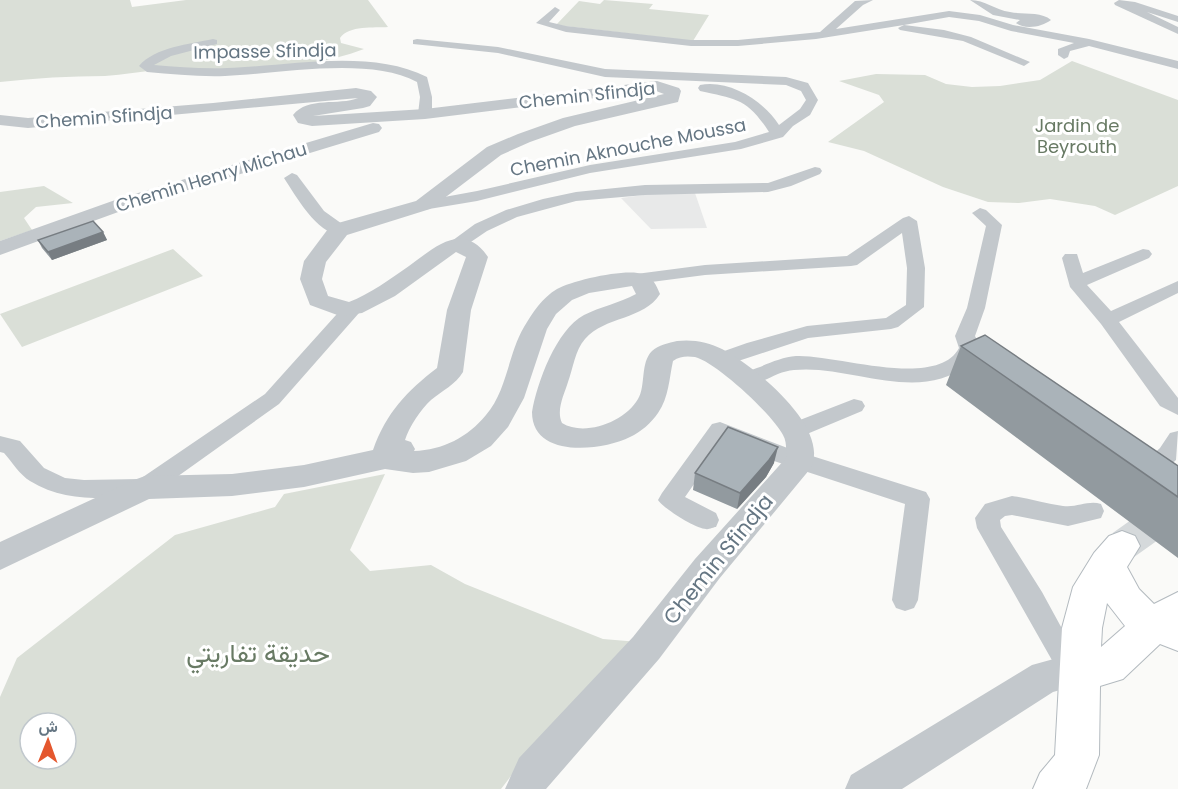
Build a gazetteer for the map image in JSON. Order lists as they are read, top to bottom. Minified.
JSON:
{"streets":{"street":["Impasse Sfindja","Chemin Sfindja","Chemin Aknouche Moussa","Chemin Henry Michau"]},"crossings":[["Impasse Sfindja","Chemin Sfindja"],["Impasse Sfindja","Chemin Henry Michau"],["Chemin Sfindja","Chemin Aknouche Moussa"],["Chemin Sfindja","Chemin Henry Michau"]],"parks":["Jardin de Beyrouth","حديقة تفاريتي"],"north":"top"}
